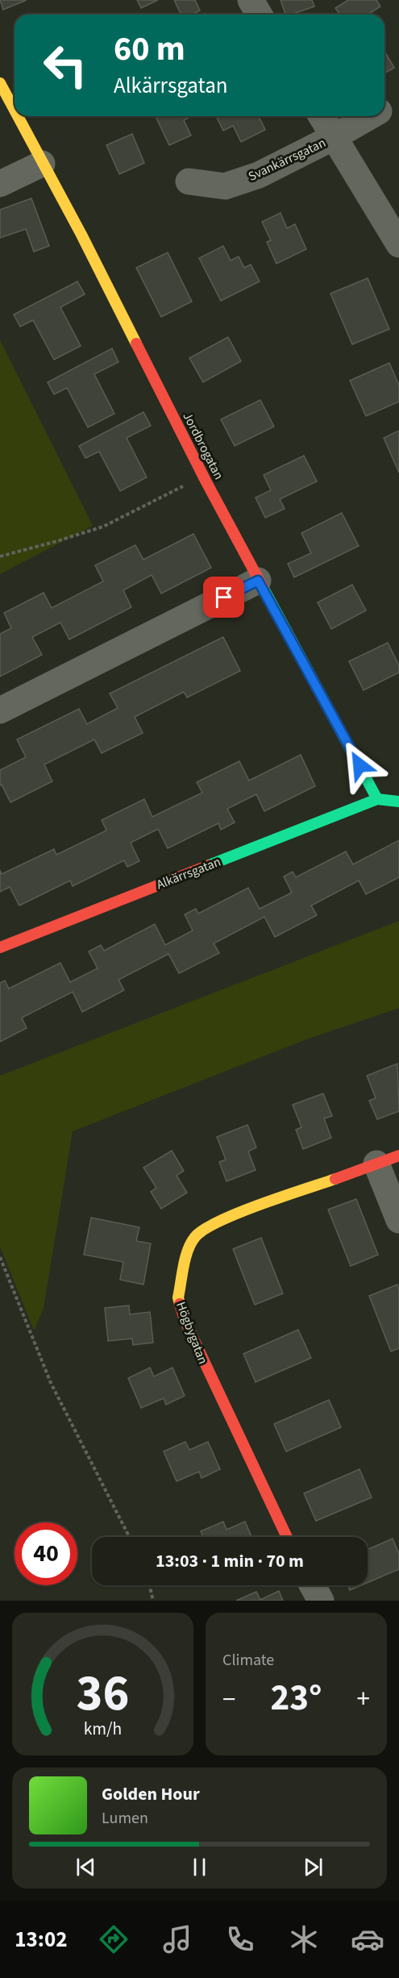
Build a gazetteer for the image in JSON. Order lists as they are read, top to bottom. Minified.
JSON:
{"streets":{"street":["Svankärrsgatan","Jordbrogatan","Alkärrsgatan","Högbygatan"]},"crossings":[["Jordbrogatan","Alkärrsgatan"]],"page":{"turn":["60 m","Alkärrsgatan"],"limit":"40","trip":"13:03 · 1 min · 70 m","tile":"Climate","heat":["−","23°","+"],"song":["Golden Hour","Lumen"],"tabs":"13:02","gauge":["36","km/h"]}}
